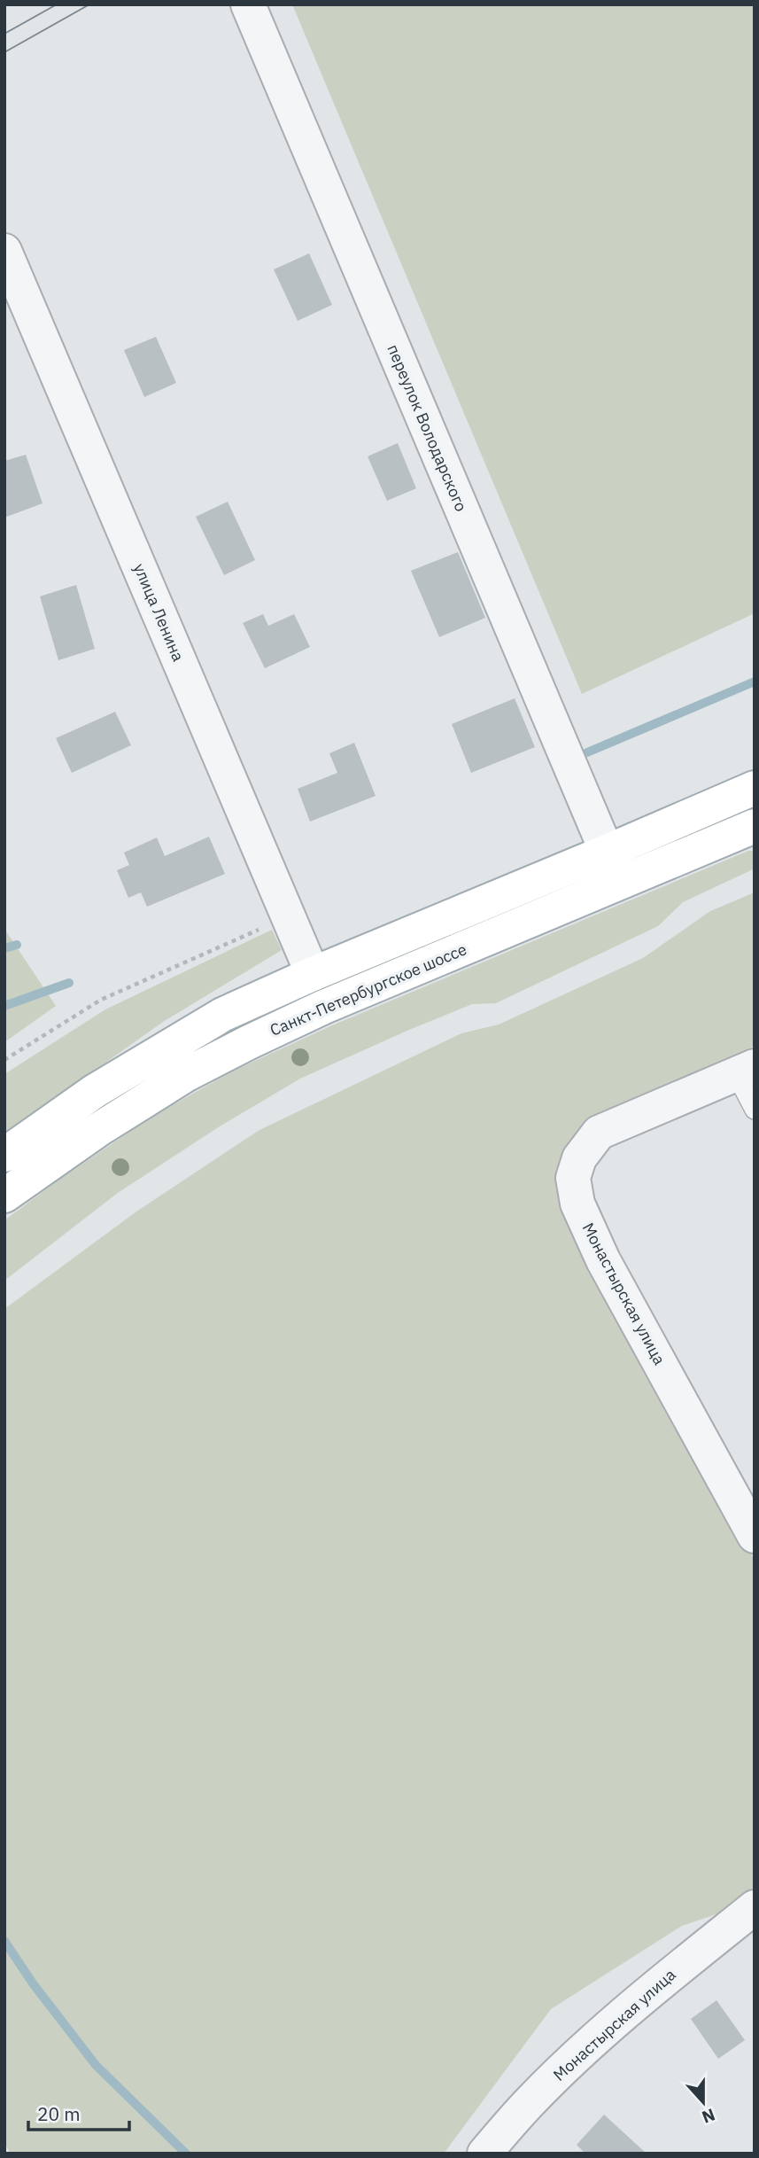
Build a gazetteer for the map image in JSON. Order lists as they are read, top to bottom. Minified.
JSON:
{"streets":{"main road":["Санкт-Петербургское шоссе"],"street":["переулок Володарского","улица Ленина","Монастырская улица"]},"scale_bar":"20 m","north":"bottom"}
